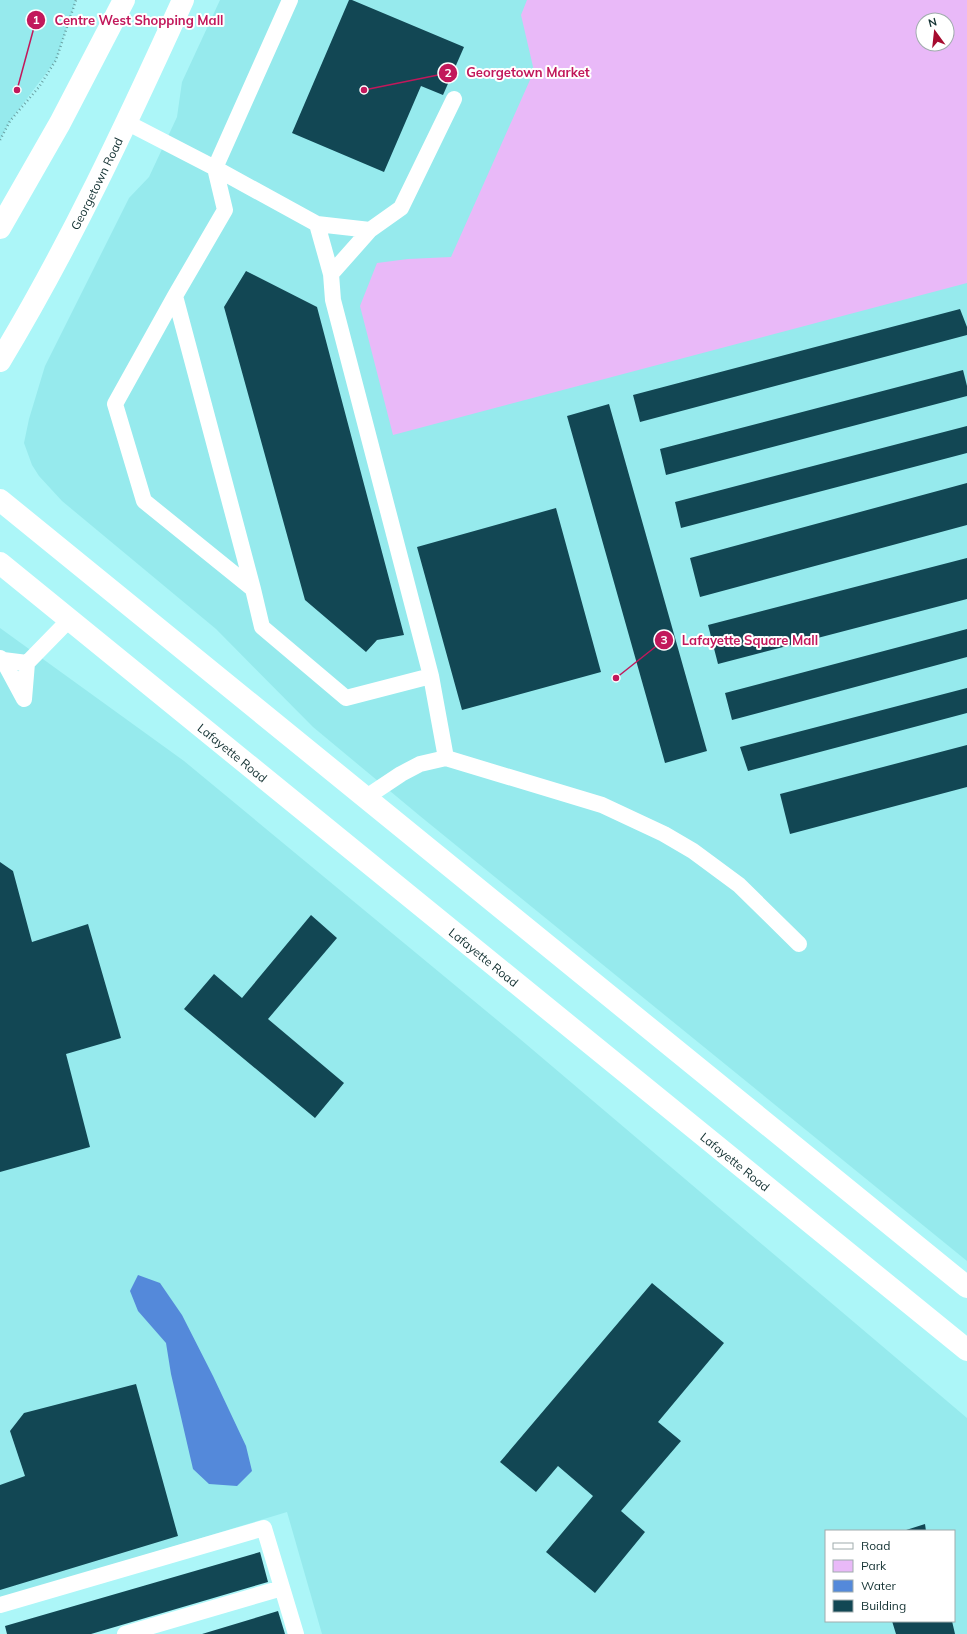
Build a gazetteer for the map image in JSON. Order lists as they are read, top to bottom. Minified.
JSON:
{"streets":{"main road":["Georgetown Road","Lafayette Road"]},"places":["Centre West Shopping Mall","Georgetown Market","Lafayette Square Mall"],"legend":["Road","Park","Water","Building"],"north":"top"}
